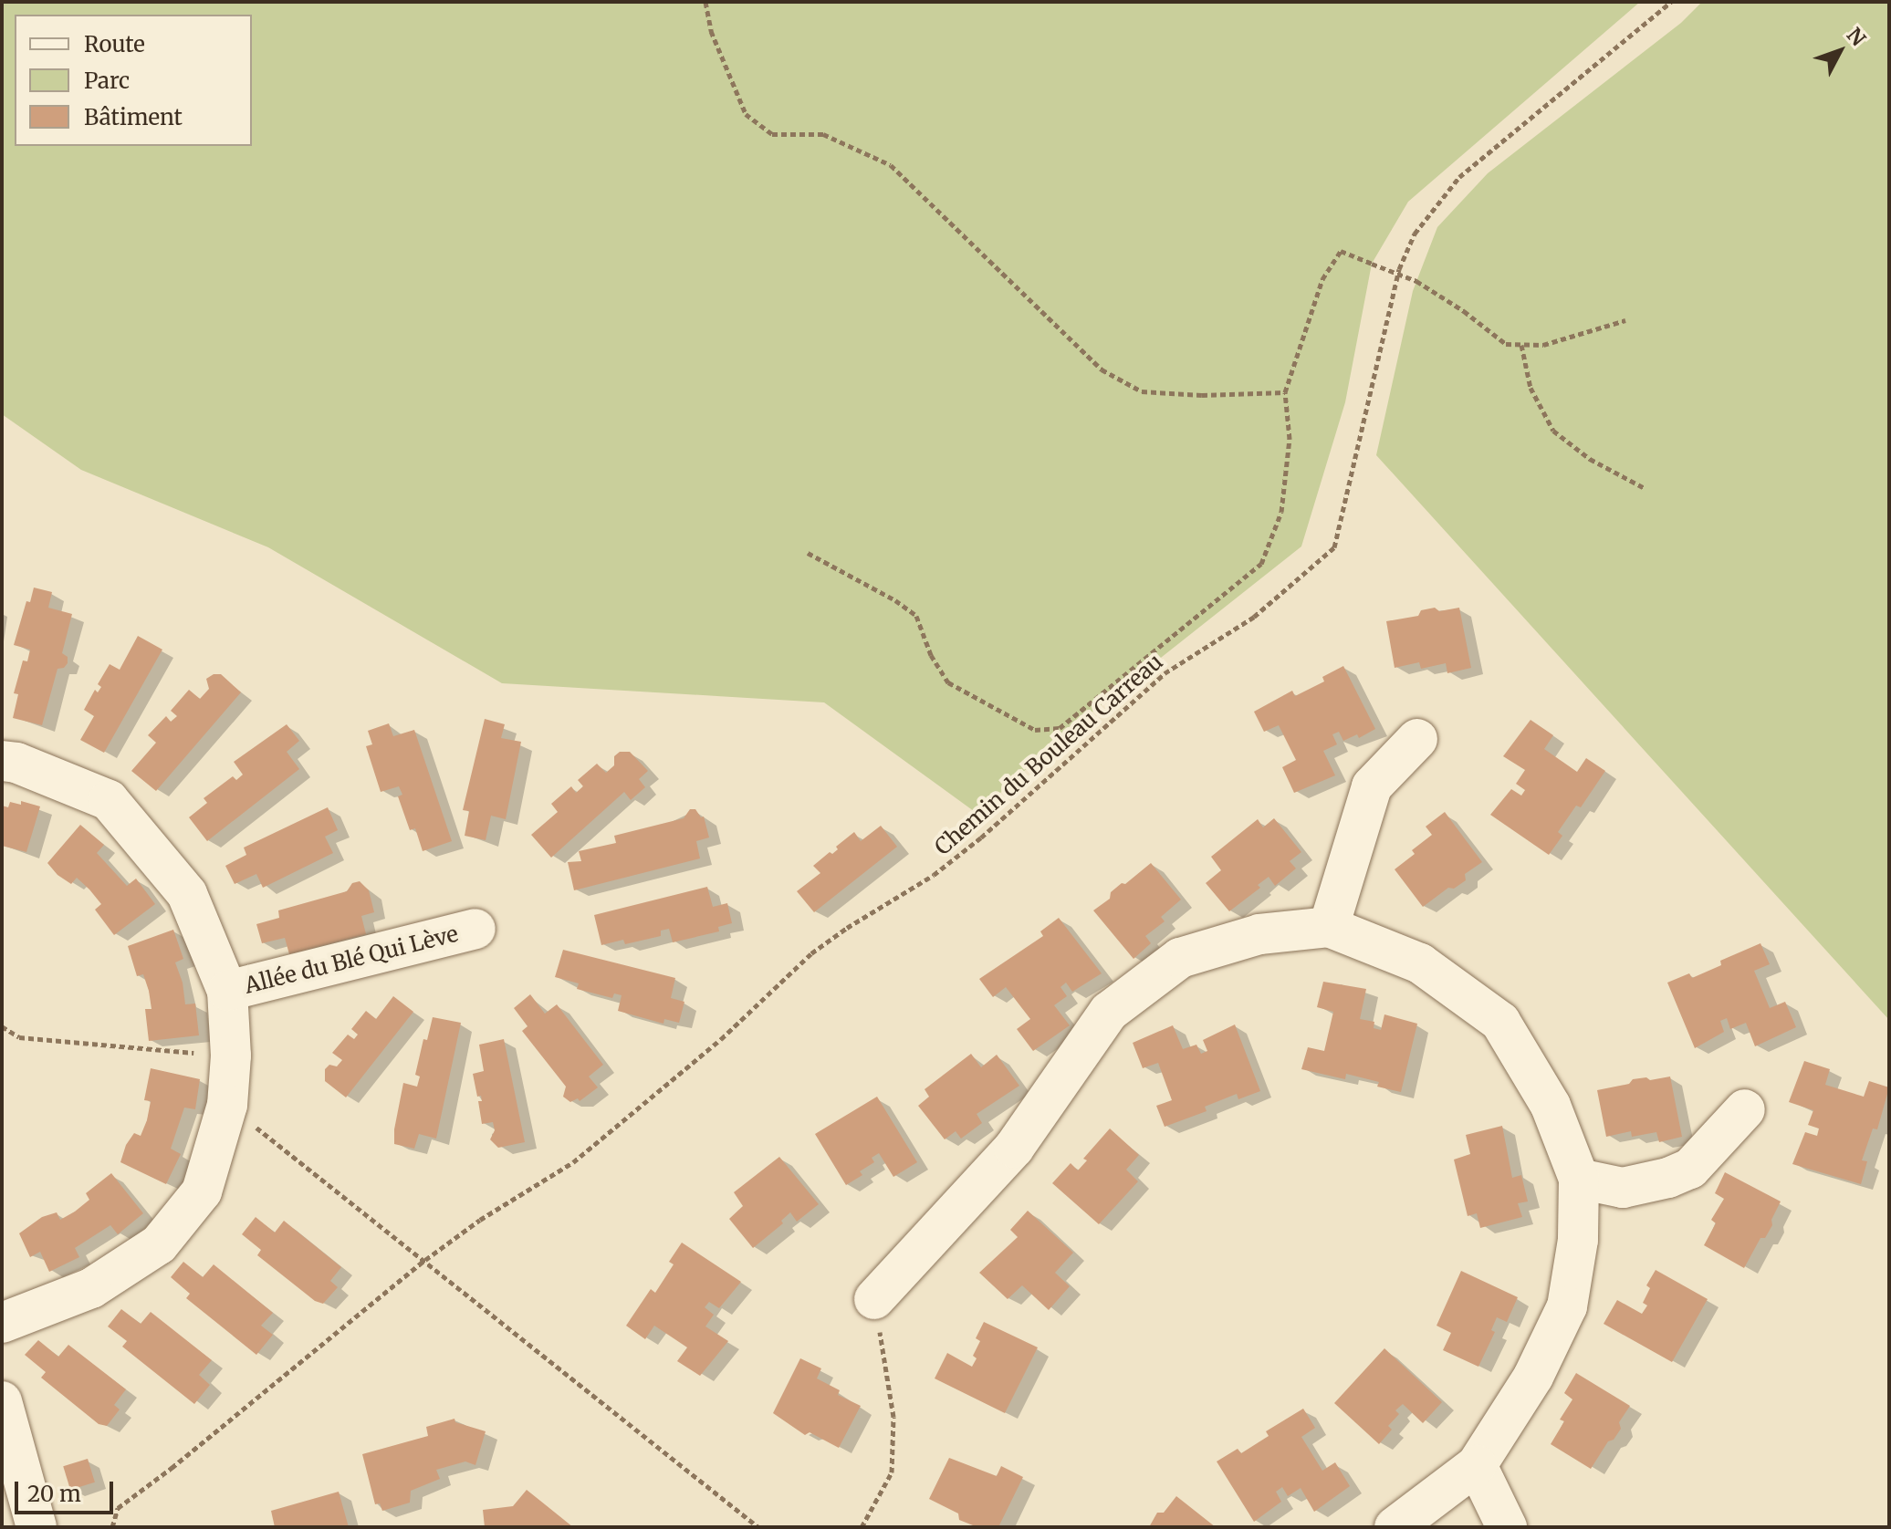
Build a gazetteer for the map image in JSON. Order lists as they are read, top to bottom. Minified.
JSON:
{"streets":{"street":["Allée du Blé Qui Lève"],"path":["Chemin du Bouleau Carreau"]},"legend":["Route","Parc","Bâtiment"],"scale_bar":"20 m","north":"top right"}
